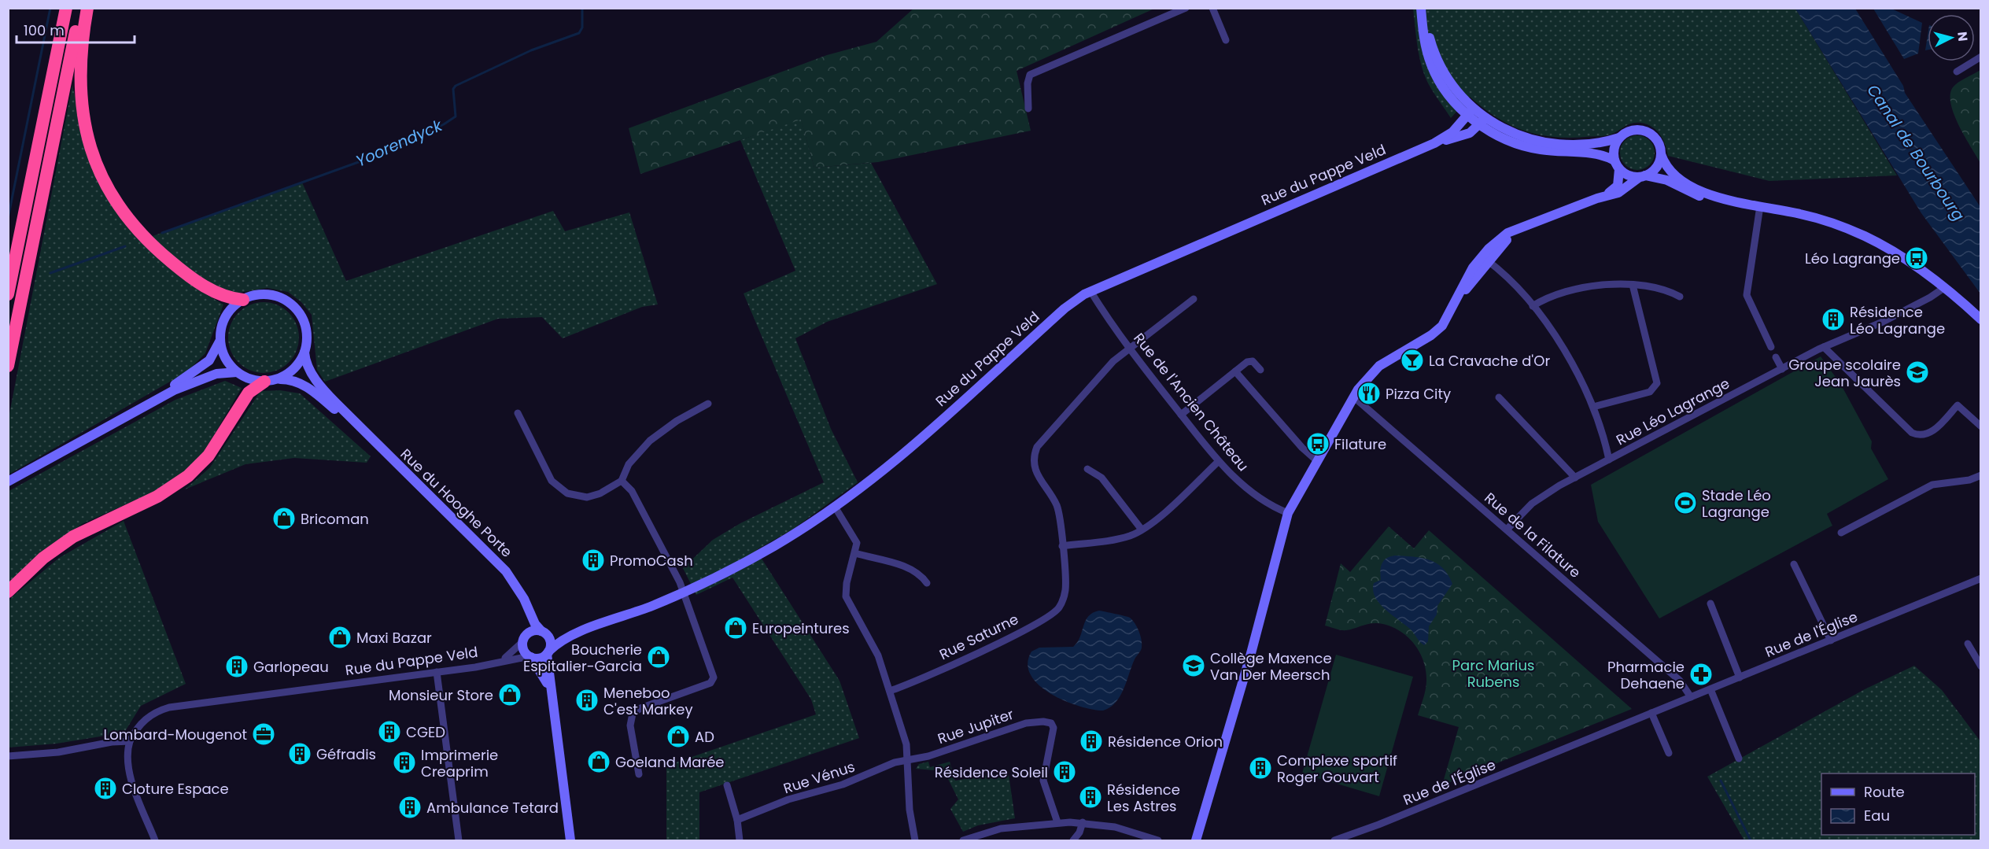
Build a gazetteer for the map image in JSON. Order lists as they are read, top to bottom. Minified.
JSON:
{"streets":{"street":["Rue du Pappe Veld","Rue de l'Ancien Château","Rue Léo Lagrange","Rue du Hooghe Porte","Rue de la Filature","Rue de l'Église","Rue Saturne","Rue Jupiter","Rue Vénus"]},"crossings":[["Rue du Pappe Veld","Rue de l'Ancien Château"],["Rue du Pappe Veld","Rue du Hooghe Porte"],["Rue Léo Lagrange","Rue de la Filature"],["Rue de la Filature","Rue de l'Église"],["Rue Jupiter","Rue Vénus"]],"water":["Yoorendyck","Canal de Bourbourg"],"parks":["Parc Marius Rubens"],"places":{"bus stop":["Léo Lagrange","Filature"],"building":["Résidence Léo Lagrange","PromoCash","Garlopeau","Meneboo C'est Markey","CGED","Résidence Orion","Géfradis","Imprimerie Creaprim","Complexe sportif Roger Gouvart","Résidence Soleil","Cloture Espace","Résidence Les Astres","Ambulance Tetard"],"bar":["La Cravache d'Or"],"school or university":["Groupe scolaire Jean Jaurès","Collège Maxence Van Der Meersch"],"restaurant":["Pizza City"],"sports":["Stade Léo Lagrange"],"shop":["Bricoman","Europeintures","Maxi Bazar","Boucherie Espitalier-Garcia","Monsieur Store","AD","Goeland Marée"],"pharmacy":["Pharmacie Dehaene"],"office":["Lombard-Mougenot"]},"legend":["Route","Eau"],"scale_bar":"100 m","north":"right"}
